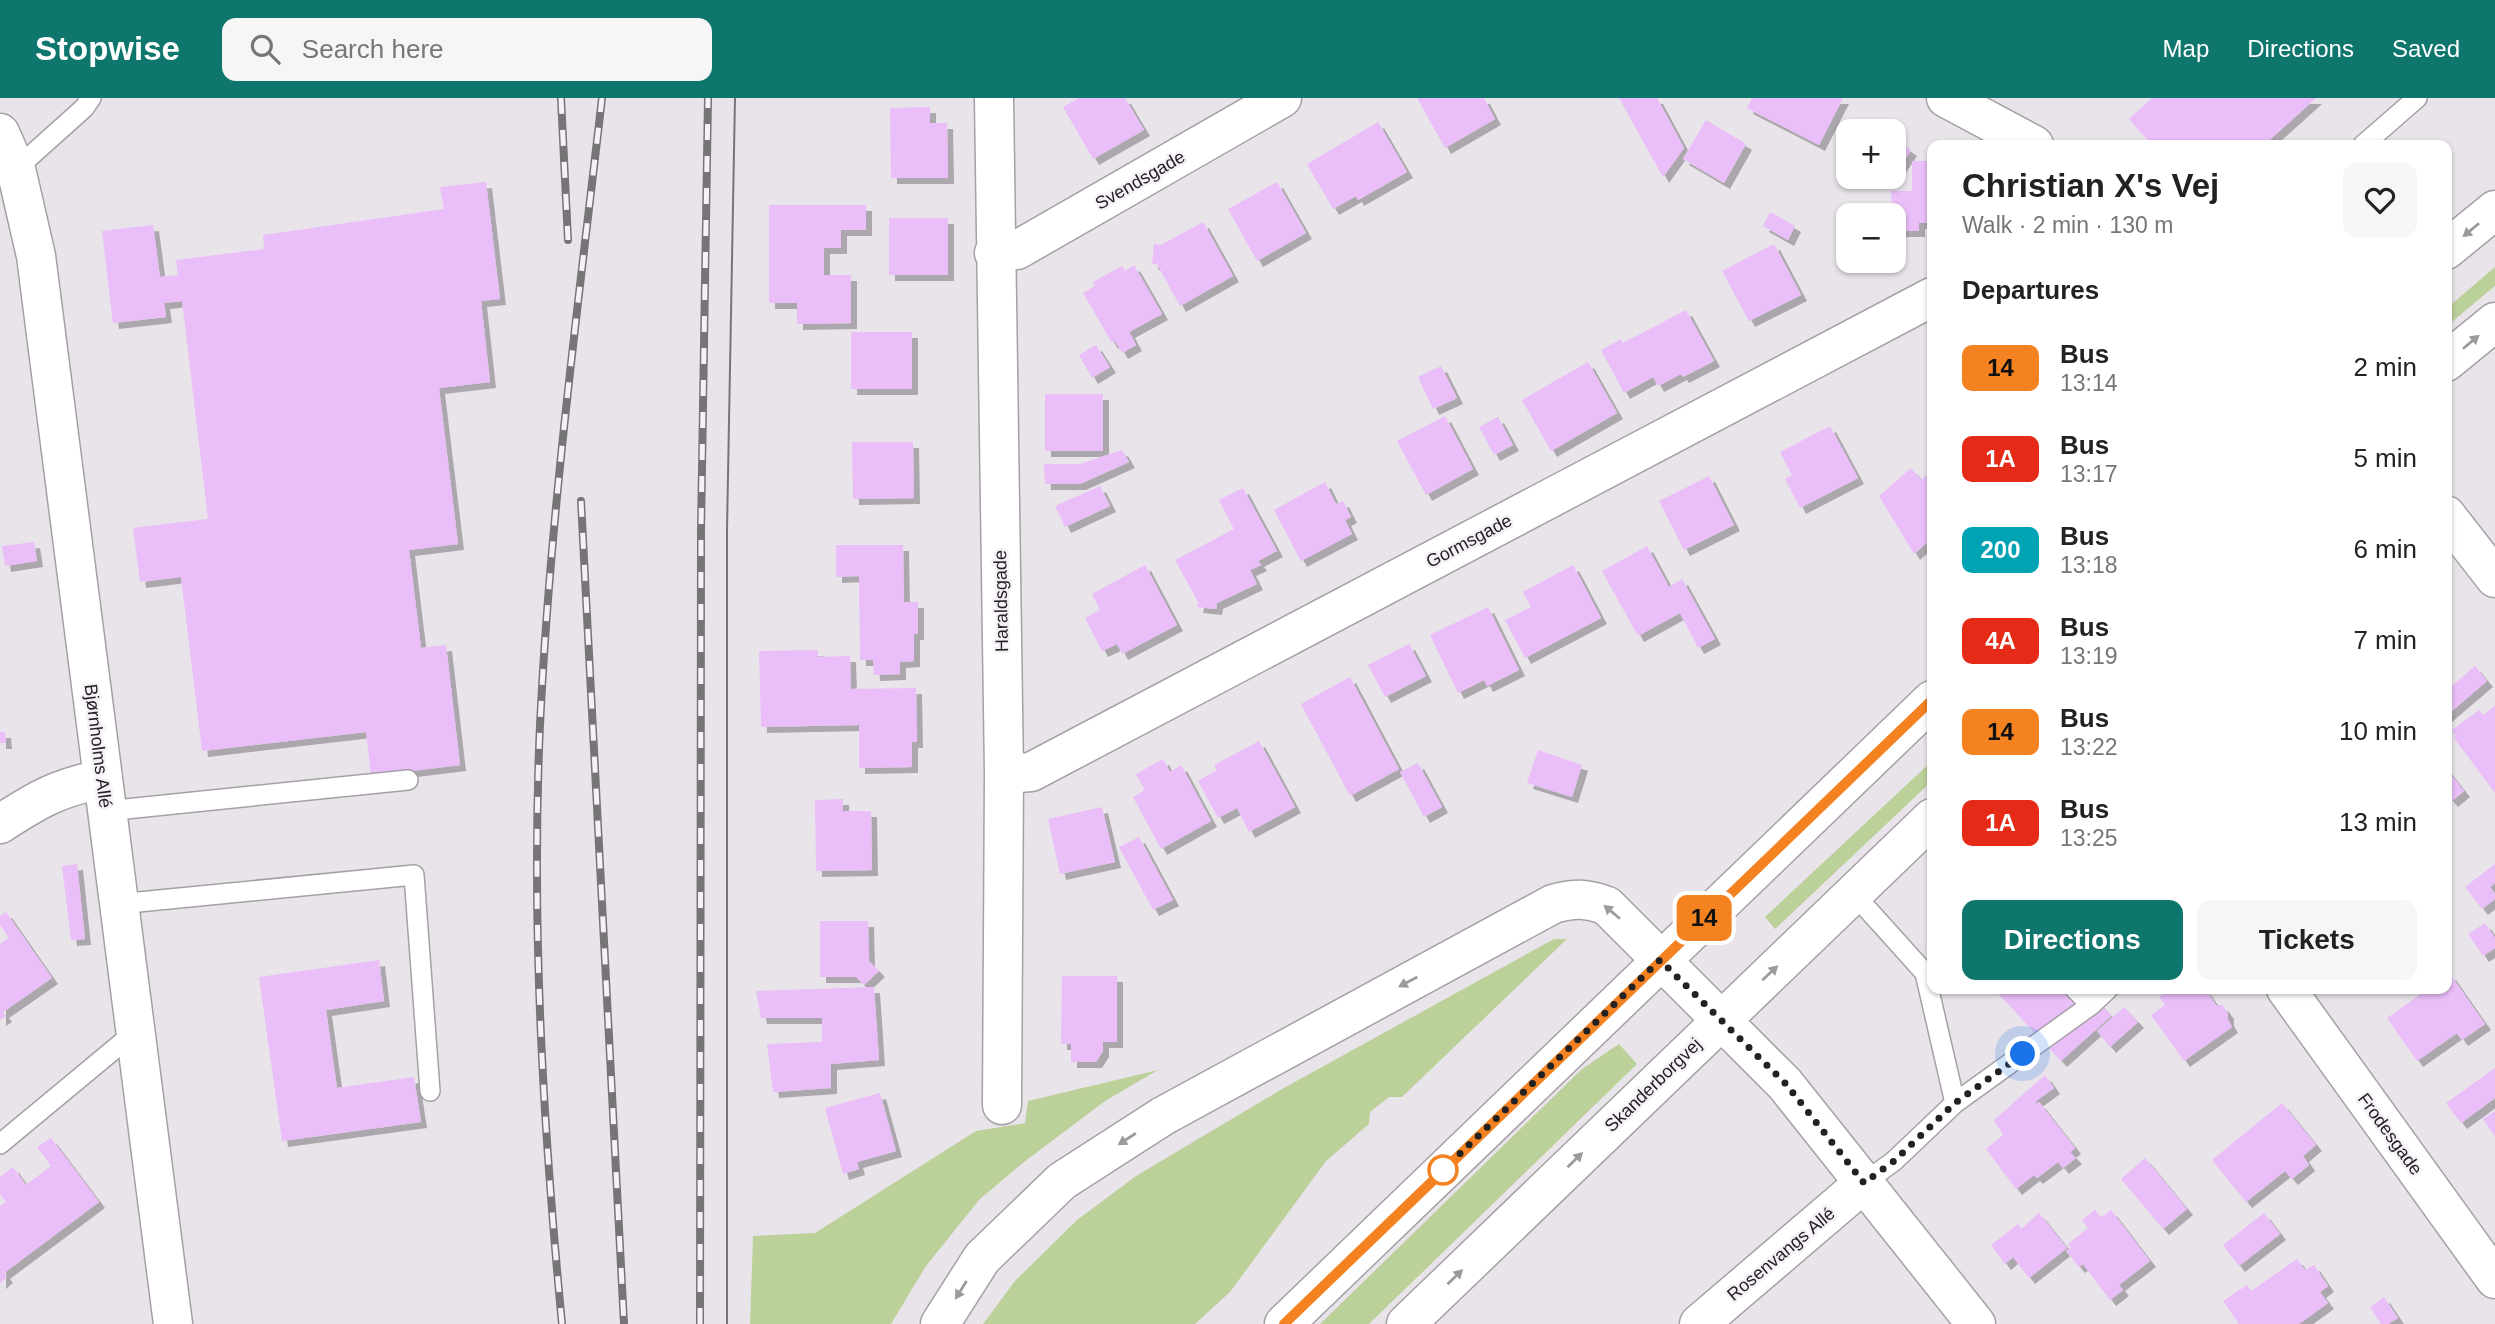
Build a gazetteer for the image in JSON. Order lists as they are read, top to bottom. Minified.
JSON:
{"streets":{"street":["Svendsgade","Gormsgade","Haraldsgade","Bjørnholms Allé","Skanderborgvej","Frodesgade","Rosenvangs Allé"]},"crossings":[["Svendsgade","Haraldsgade"],["Gormsgade","Haraldsgade"]],"lines":["bus line 14"],"page":{"header":"Stopwise","search":"Search here","nav":["Map","Directions","Saved"],"on_map":"14","map_buttons":["+","−"],"heading":[["Christian X's Vej","Walk · 2 min · 130 m"],"Departures"],"list":[{"mark":"14","name":"Bus","note":"13:14","value":"2 min"},{"mark":"1A","name":"Bus","note":"13:17","value":"5 min"},{"mark":"200","name":"Bus","note":"13:18","value":"6 min"},{"mark":"4A","name":"Bus","note":"13:19","value":"7 min"},{"mark":"14","name":"Bus","note":"13:22","value":"10 min"},{"mark":"1A","name":"Bus","note":"13:25","value":"13 min"}],"buttons":["Directions","Tickets"]}}
